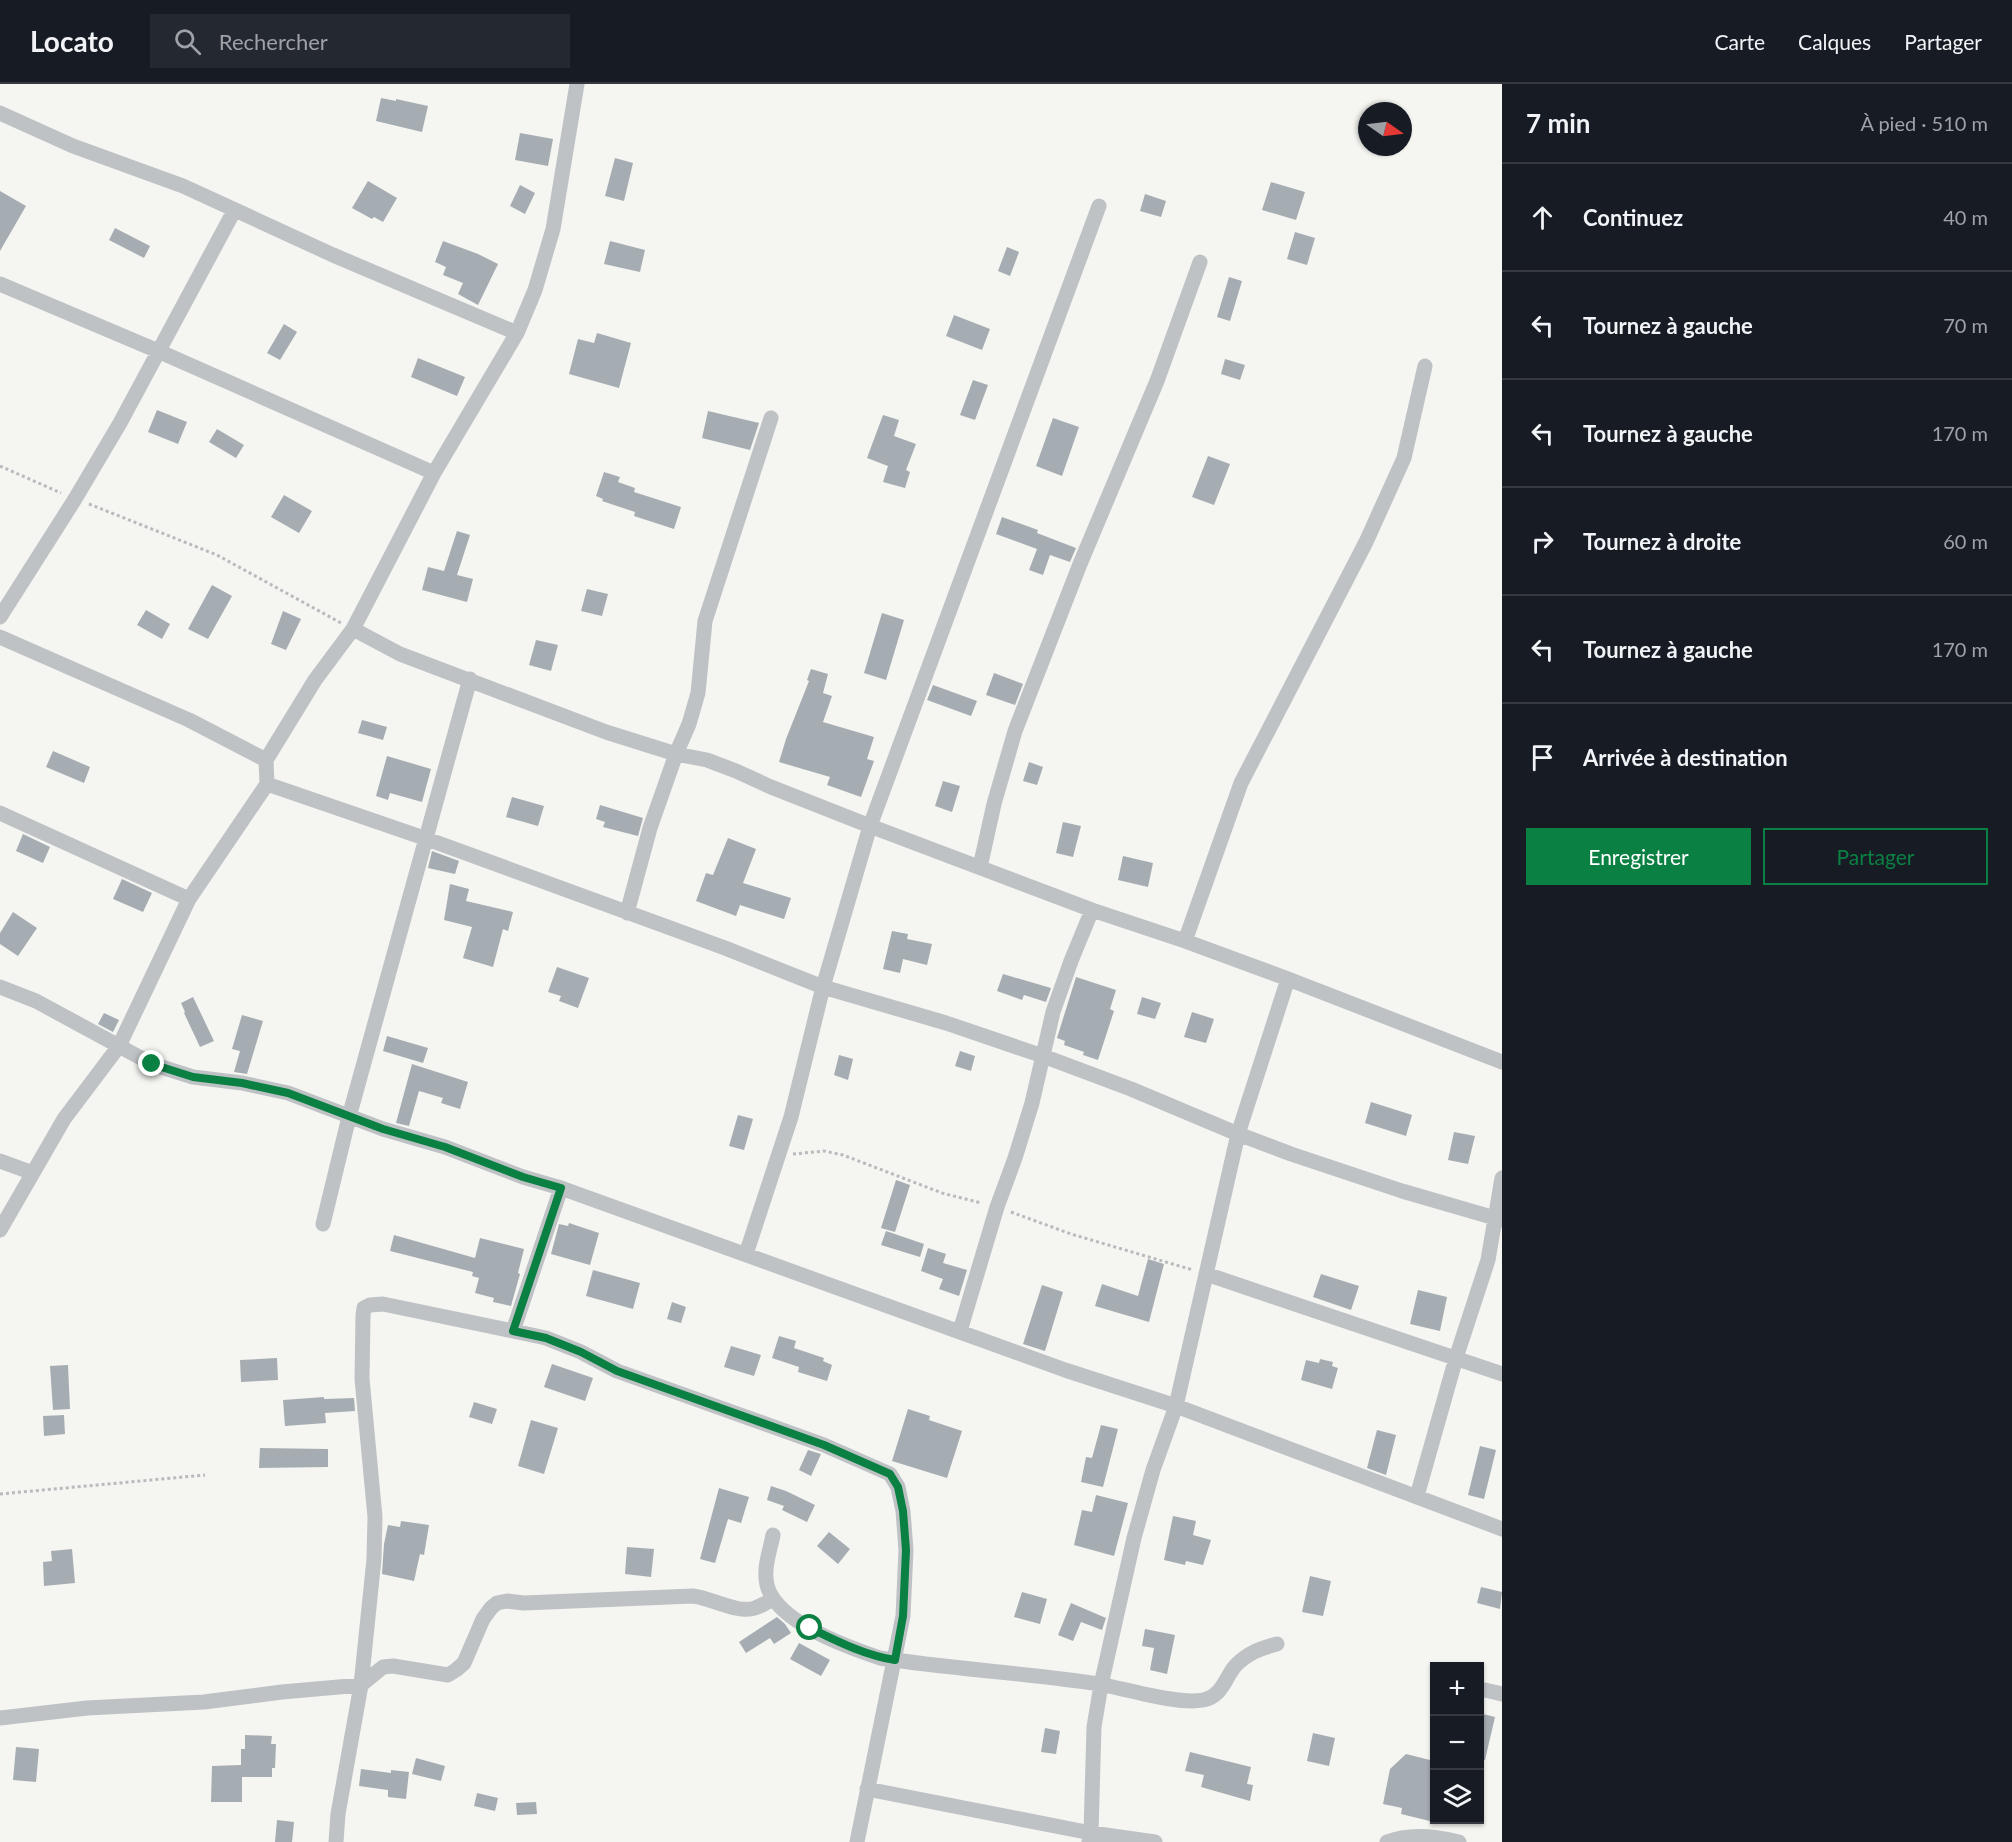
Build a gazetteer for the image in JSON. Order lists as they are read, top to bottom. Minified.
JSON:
{"north":"right","page":{"header":"Locato","search":"Rechercher","nav":["Carte","Calques","Partager"],"heading":["7 min","À pied · 510 m"],"list":[["Continuez","40 m"],["Tournez à gauche","70 m"],["Tournez à gauche","170 m"],["Tournez à droite","60 m"],["Tournez à gauche","170 m"],"Arrivée à destination"],"buttons":["Enregistrer","Partager"],"map_buttons":["+","−"]}}
